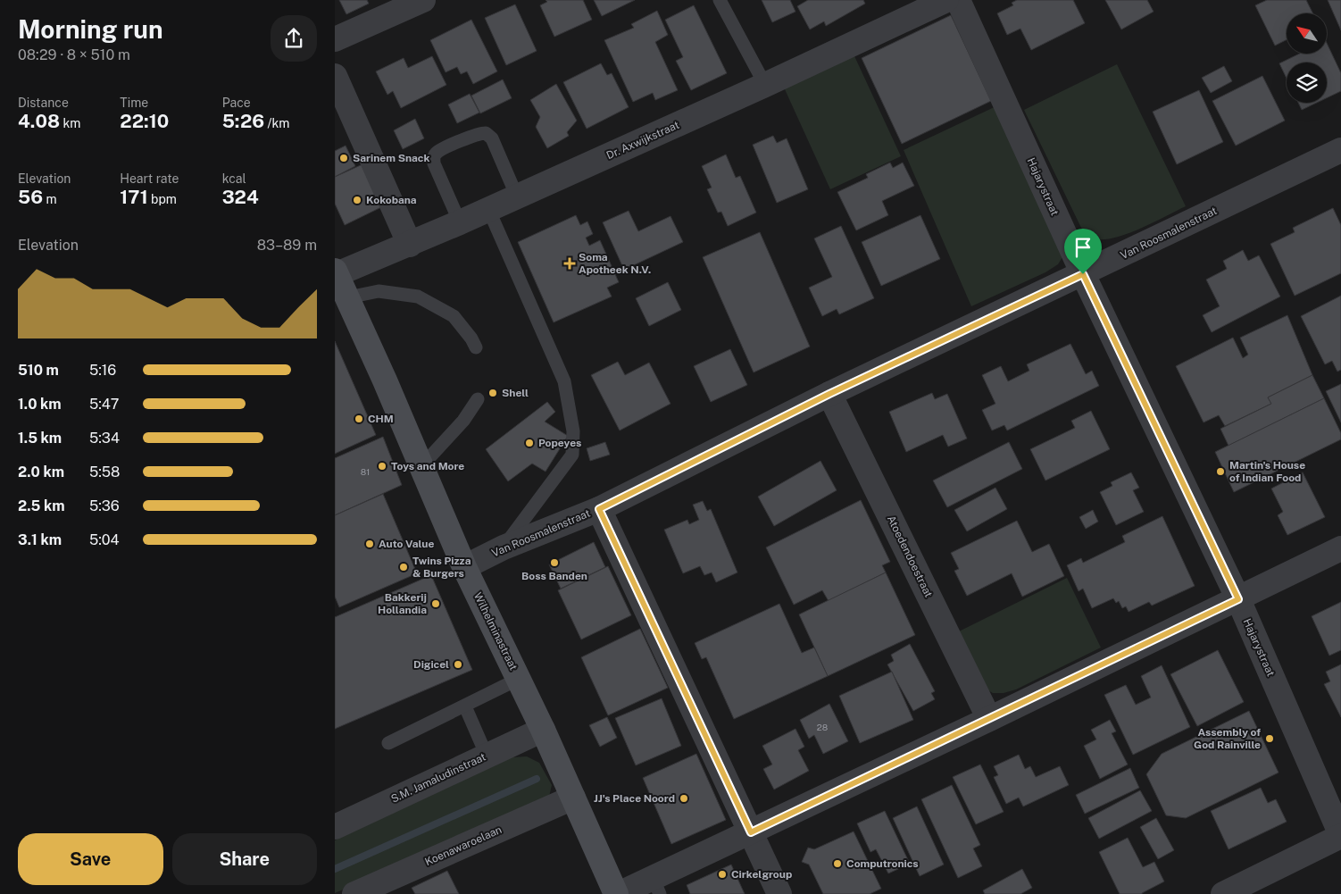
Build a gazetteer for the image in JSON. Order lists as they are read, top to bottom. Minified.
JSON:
{"streets":{"street":["Dr. Axwijkstraat","Hajarystraat","Van Roosmalenstraat","Atoedendoestraat","Wilhelminastraat","S.M. Jamaludinstraat","Koenawaroelaan"]},"crossings":[["Dr. Axwijkstraat","Wilhelminastraat"],["Hajarystraat","Van Roosmalenstraat"],["Van Roosmalenstraat","Atoedendoestraat"],["Van Roosmalenstraat","Wilhelminastraat"],["Wilhelminastraat","S.M. Jamaludinstraat"],["Wilhelminastraat","Koenawaroelaan"]],"places":{"other":["Sarinem Snack","Kokobana","Shell","CHM","Popeyes","Toys and More","Martin's House of Indian Food","Auto Value","Boss Banden","Twins Pizza & Burgers","Bakkerij Hollandia","Digicel","Assembly of God Rainville","JJ's Place Noord","Computronics","Cirkelgroup"],"health":["Soma Apotheek N.V."]},"house_numbers":["81","28"],"north":"top left","page":{"heading":["Morning run","08:29 · 8 × 510 m"],"stats":[["Distance","4.08 km"],["Time","22:10"],["Pace","5:26 /km"],["Elevation","56 m"],["Heart rate","171 bpm"],["kcal","324"]],"chart":["Elevation","83–89 m"],"list":[{"name":"510 m","note":"5:16"},{"name":"1.0 km","note":"5:47"},{"name":"1.5 km","note":"5:34"},{"name":"2.0 km","note":"5:58"},{"name":"2.5 km","note":"5:36"},{"name":"3.1 km","note":"5:04"}],"buttons":["Save","Share"]}}
